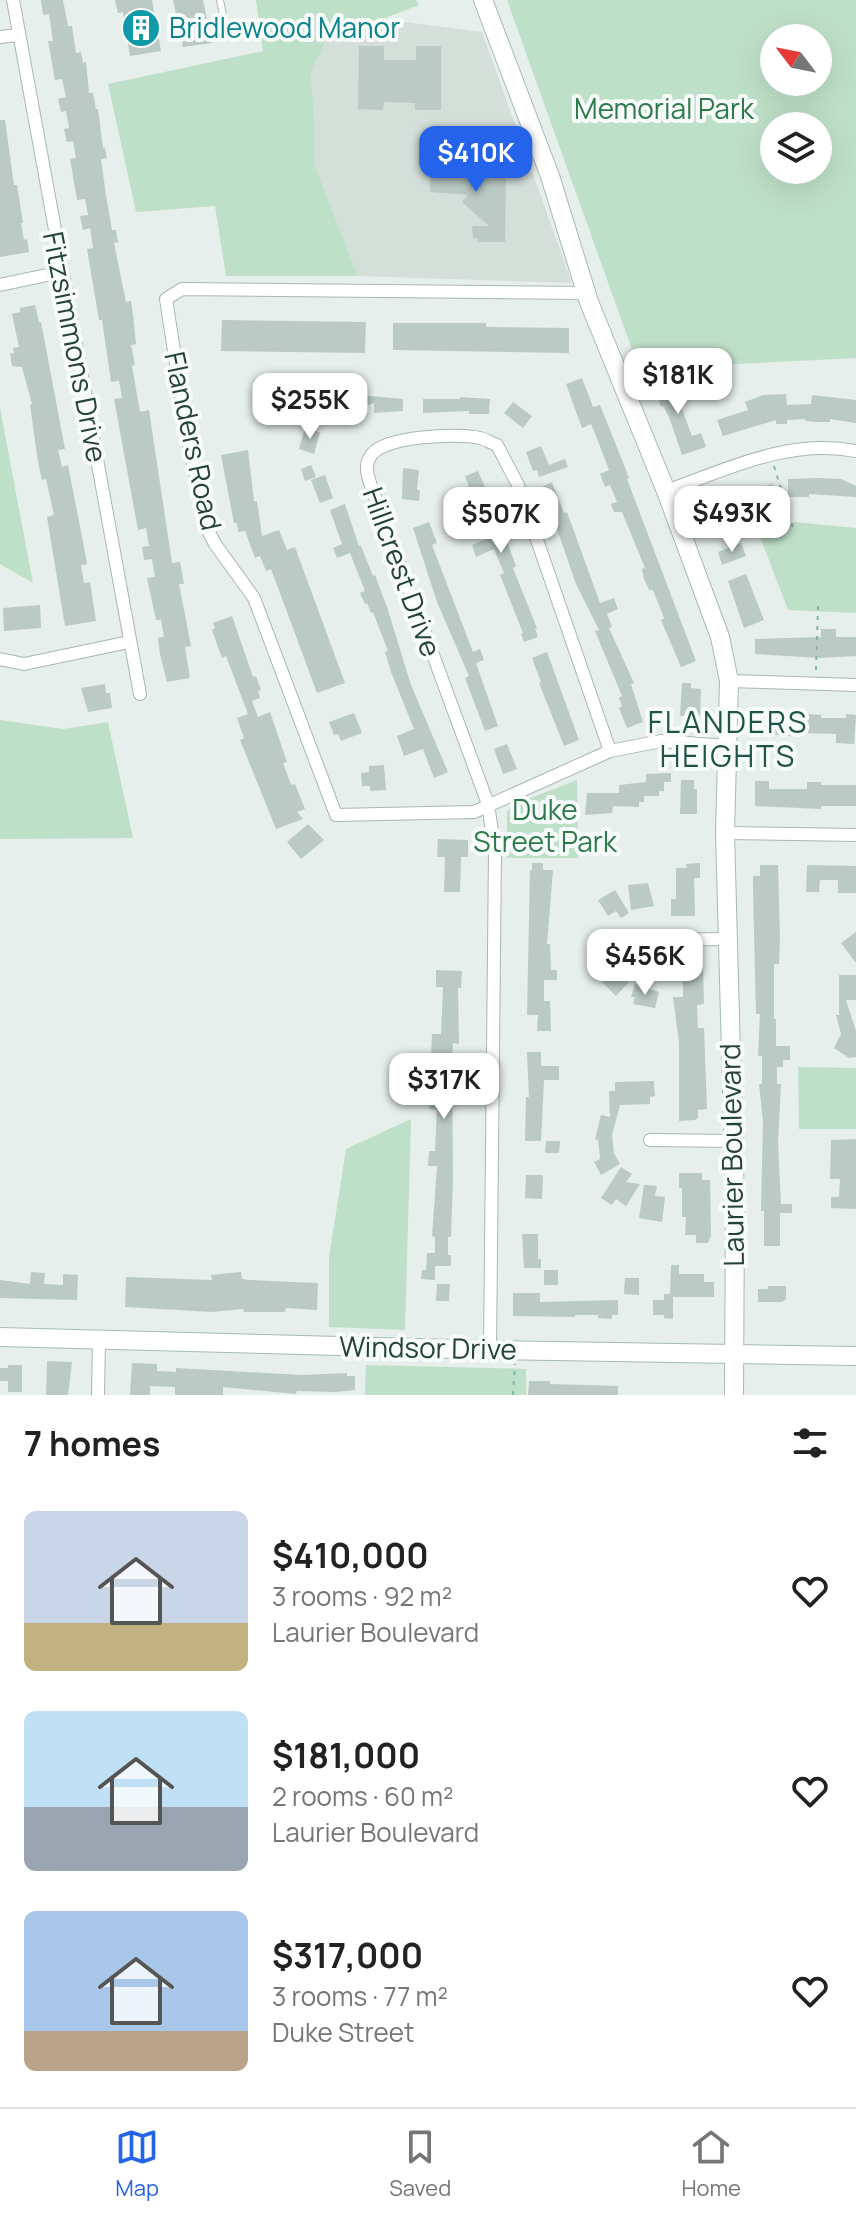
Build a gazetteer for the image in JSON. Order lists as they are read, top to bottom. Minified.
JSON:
{"streets":{"street":["Fitzsimmons Drive","Flanders Road","Hillcrest Drive","Laurier Boulevard","Windsor Drive"]},"crossings":[["Flanders Road","Hillcrest Drive"],["Flanders Road","Laurier Boulevard"],["Laurier Boulevard","Windsor Drive"]],"districts":["FLANDERS HEIGHTS"],"parks":["Memorial Park","Duke Street Park"],"places":{"building":["Bridlewood Manor"]},"north":"top left","page":{"price":["$410K","$181K","$255K","$493K","$507K","$456K","$317K"],"heading":"7 homes","list":[{"name":"$410,000","note":"3 rooms · 92 m² · Laurier Boulevard"},{"name":"$181,000","note":"2 rooms · 60 m² · Laurier Boulevard"},{"name":"$317,000","note":"3 rooms · 77 m² · Duke Street"}],"tabs":["Map","Saved","Home"]}}
